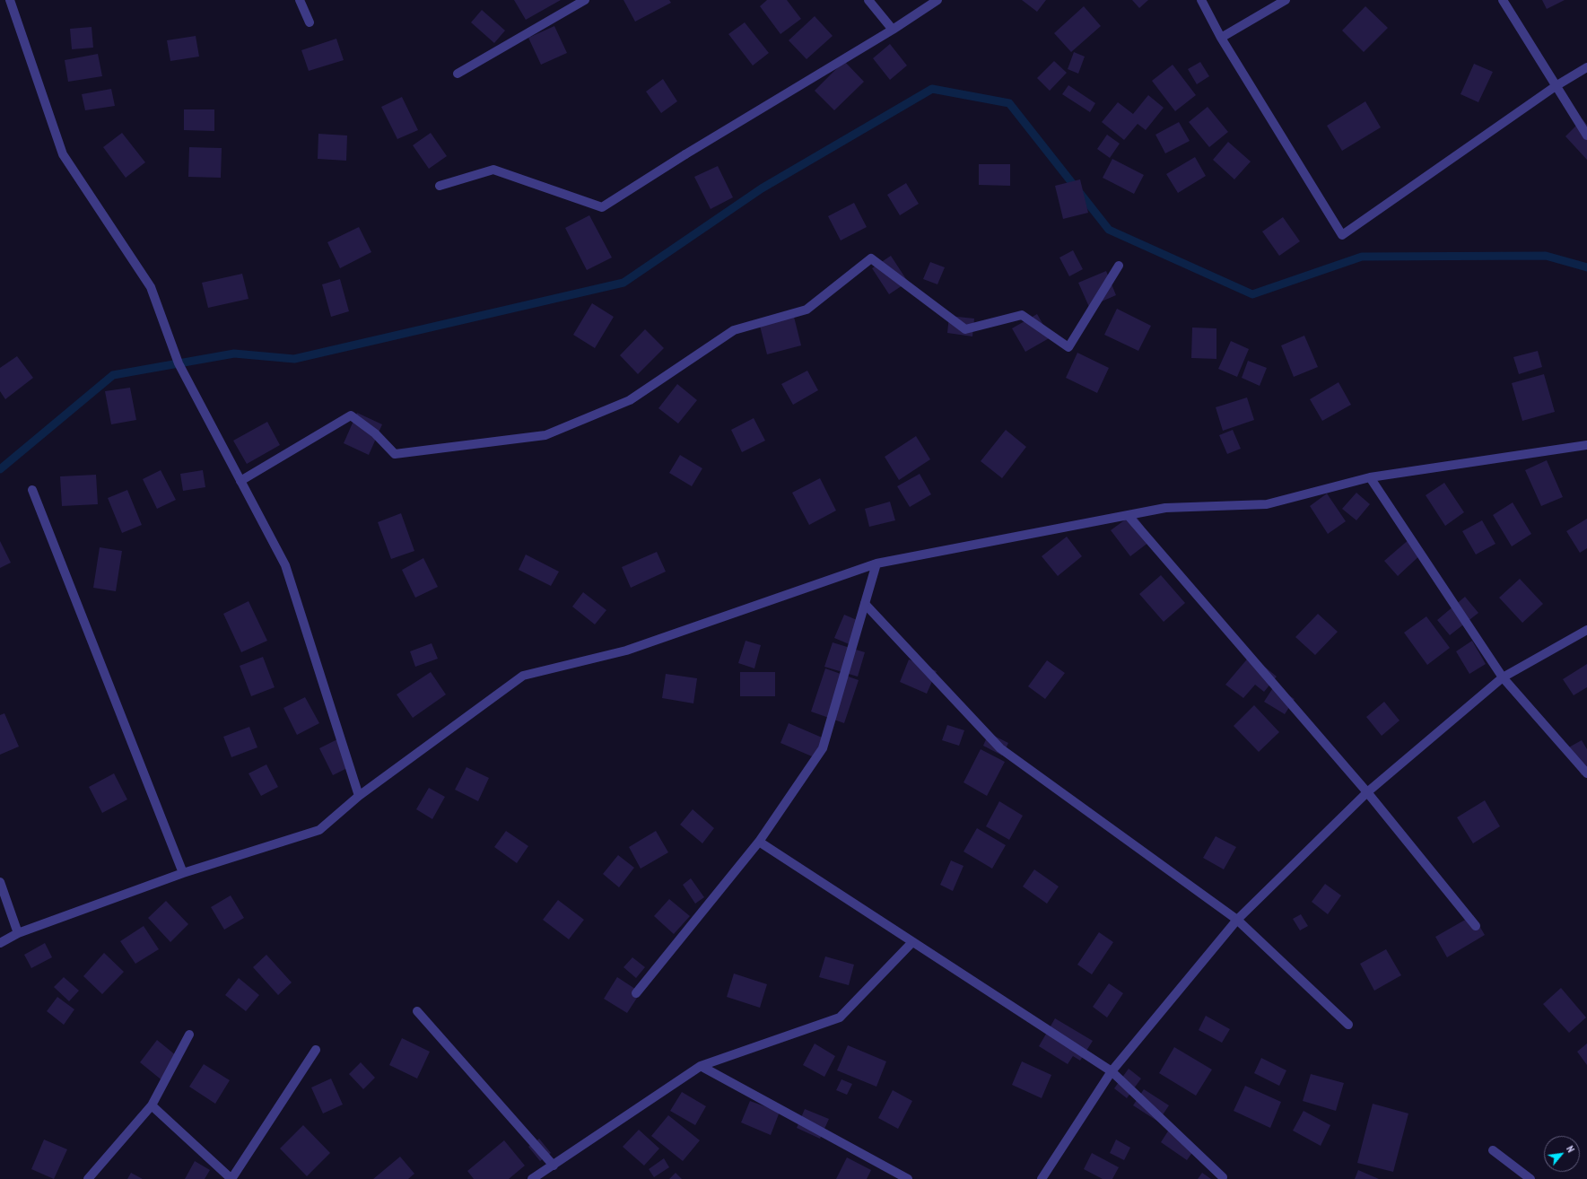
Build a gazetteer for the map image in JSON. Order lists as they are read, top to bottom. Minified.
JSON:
{"north":"top right"}
